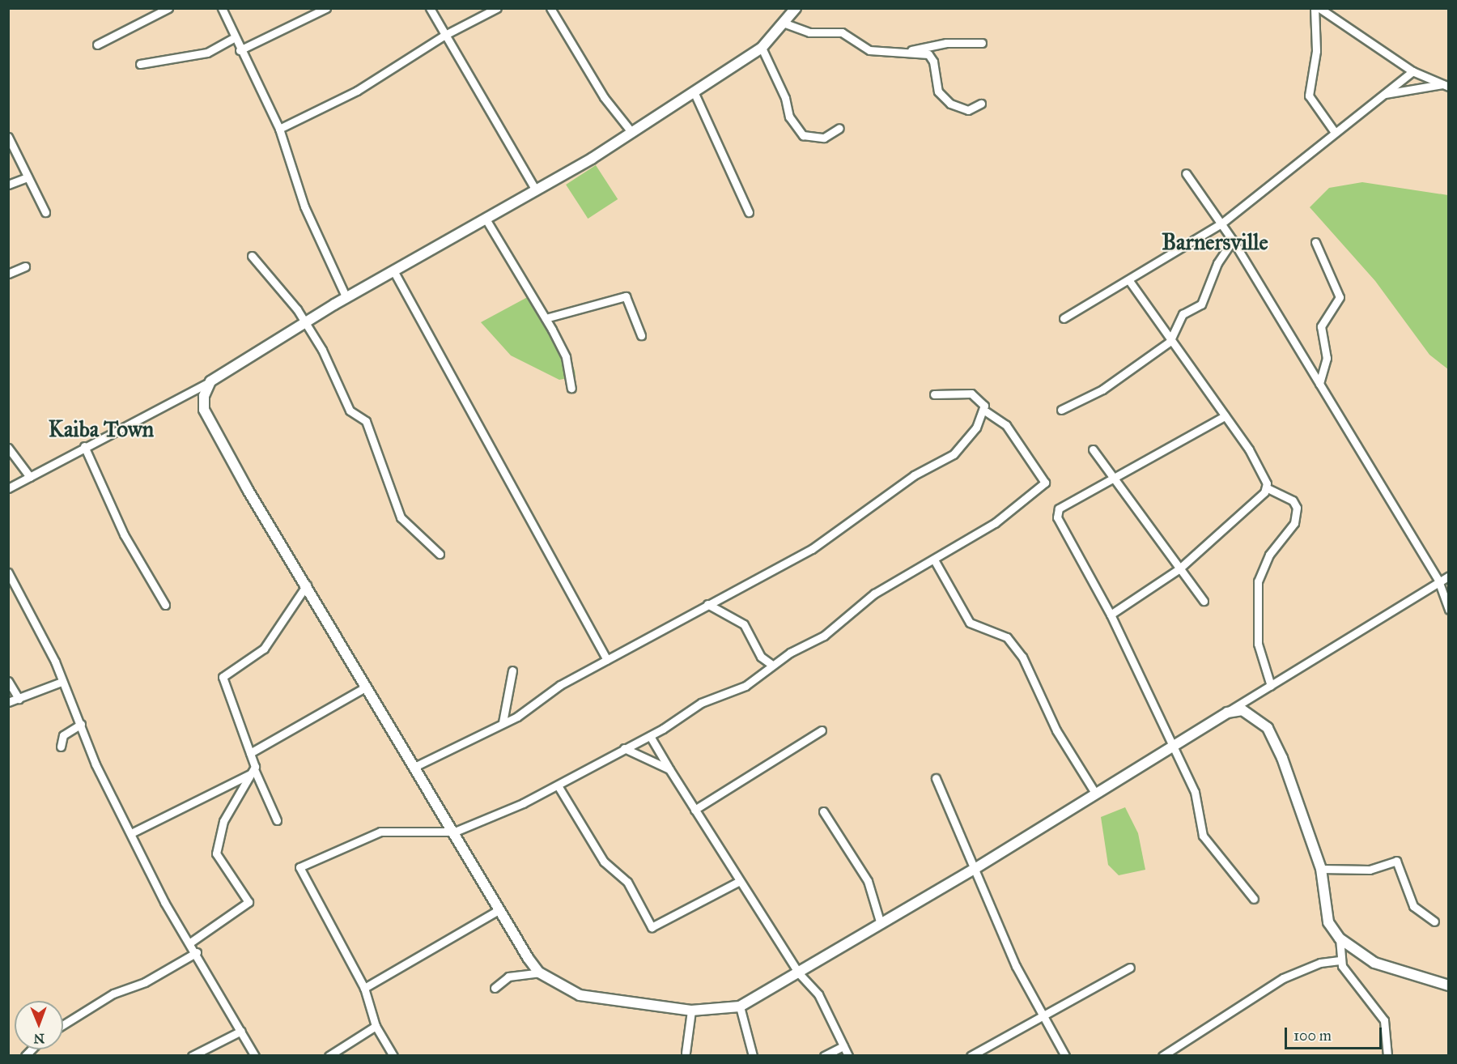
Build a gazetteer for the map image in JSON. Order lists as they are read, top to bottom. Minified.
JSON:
{"districts":["Barnersville","Kaiba Town"],"scale_bar":"100 m","north":"bottom"}
